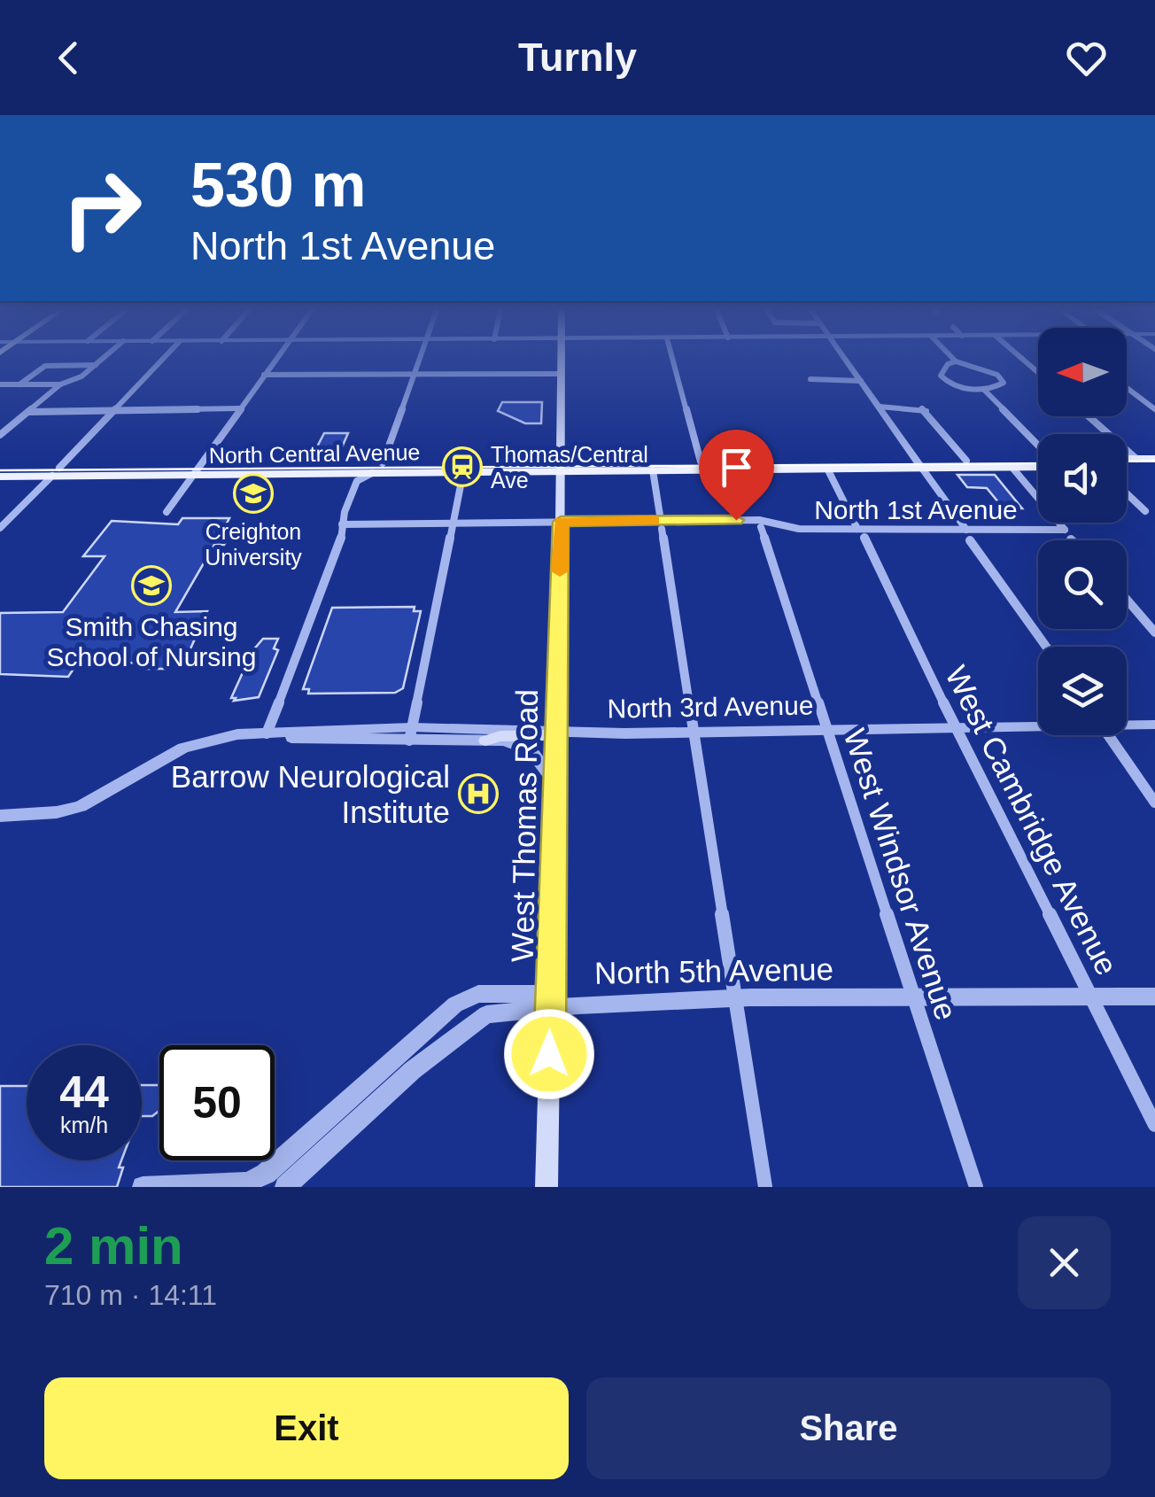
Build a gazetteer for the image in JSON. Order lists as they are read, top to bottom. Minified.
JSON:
{"streets":{"main road":["North Central Avenue","West Thomas Road"],"street":["North 1st Avenue","North 3rd Avenue","West Cambridge Avenue","West Windsor Avenue","North 5th Avenue"]},"crossings":[["North Central Avenue","North 1st Avenue"],["North Central Avenue","West Cambridge Avenue"],["North Central Avenue","West Thomas Road"],["North 1st Avenue","West Cambridge Avenue"],["North 1st Avenue","West Thomas Road"],["North 3rd Avenue","West Cambridge Avenue"],["North 3rd Avenue","West Thomas Road"],["North 3rd Avenue","West Windsor Avenue"],["West Cambridge Avenue","North 5th Avenue"],["West Thomas Road","North 5th Avenue"],["West Windsor Avenue","North 5th Avenue"]],"places":{"station":["Thomas/Central Ave"],"school or university":["Creighton University","Smith Chasing School of Nursing"],"hospital":["Barrow Neurological Institute"]},"north":"left","page":{"header":"Turnly","turn":["530 m","North 1st Avenue"],"speed":"44 km/h","limit":"50","heading":["2 min","710 m · 14:11"],"buttons":["Exit","Share"]}}
